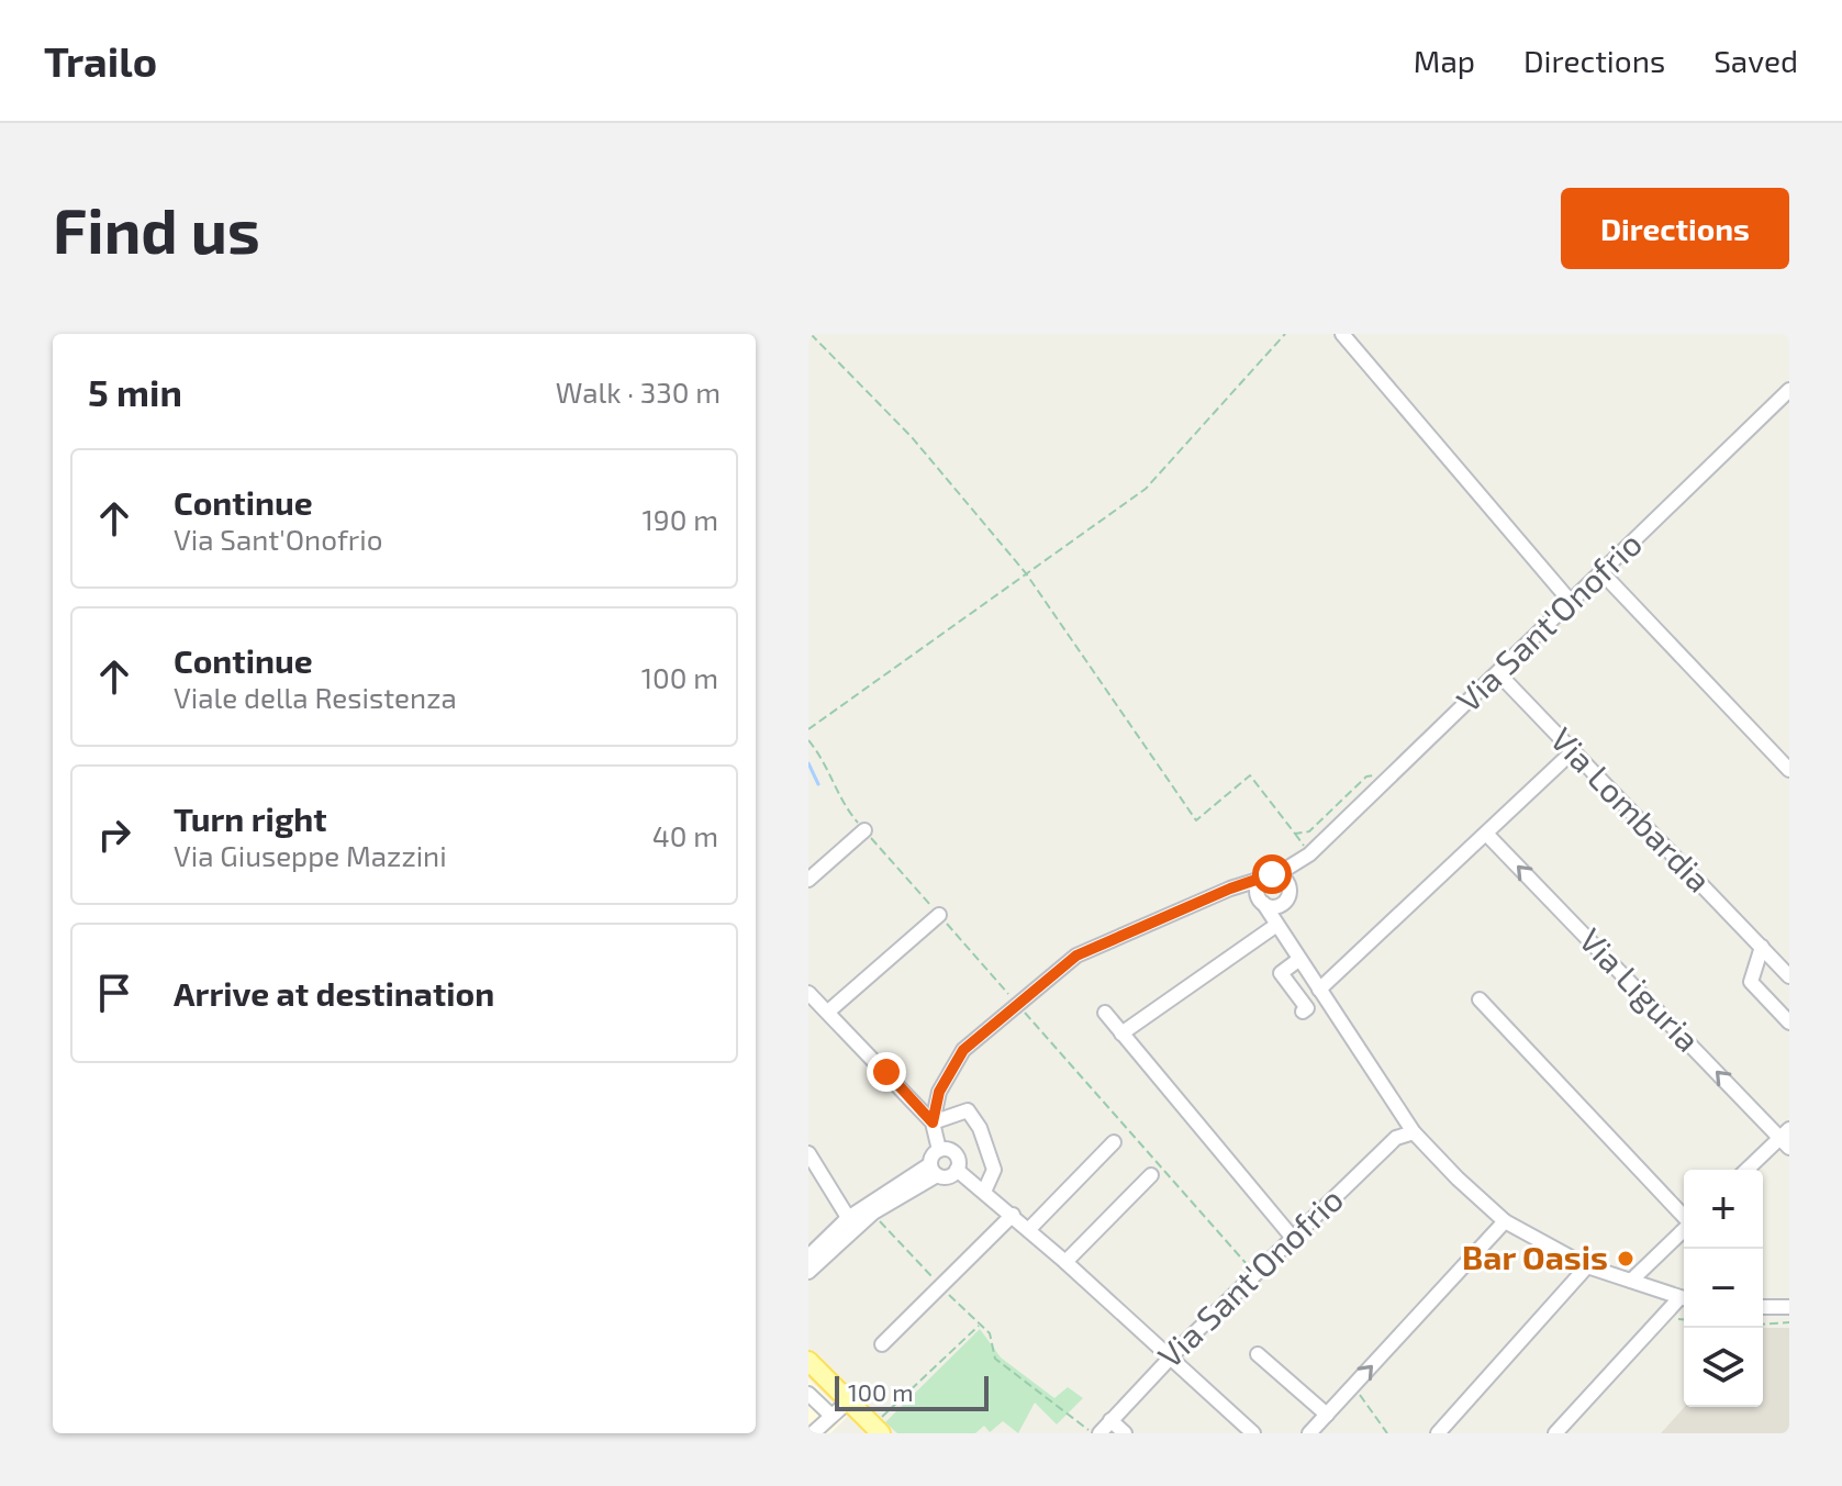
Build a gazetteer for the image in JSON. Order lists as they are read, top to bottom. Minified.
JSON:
{"streets":{"street":["Via Sant'Onofrio","Via Lombardia","Via Liguria"]},"crossings":[["Via Sant'Onofrio","Via Lombardia"]],"one_way":["Via Liguria"],"places":["Bar Oasis"],"scale_bar":"100 m","page":{"header":"Trailo","nav":["Map","Directions","Saved"],"buttons":"Directions","title":"Find us","heading":["5 min","Walk · 330 m"],"list":[["Continue","Via Sant'Onofrio","190 m"],["Continue","Viale della Resistenza","100 m"],["Turn right","Via Giuseppe Mazzini","40 m"],"Arrive at destination"],"map_buttons":["+","−"],"scale":"100 m"}}
